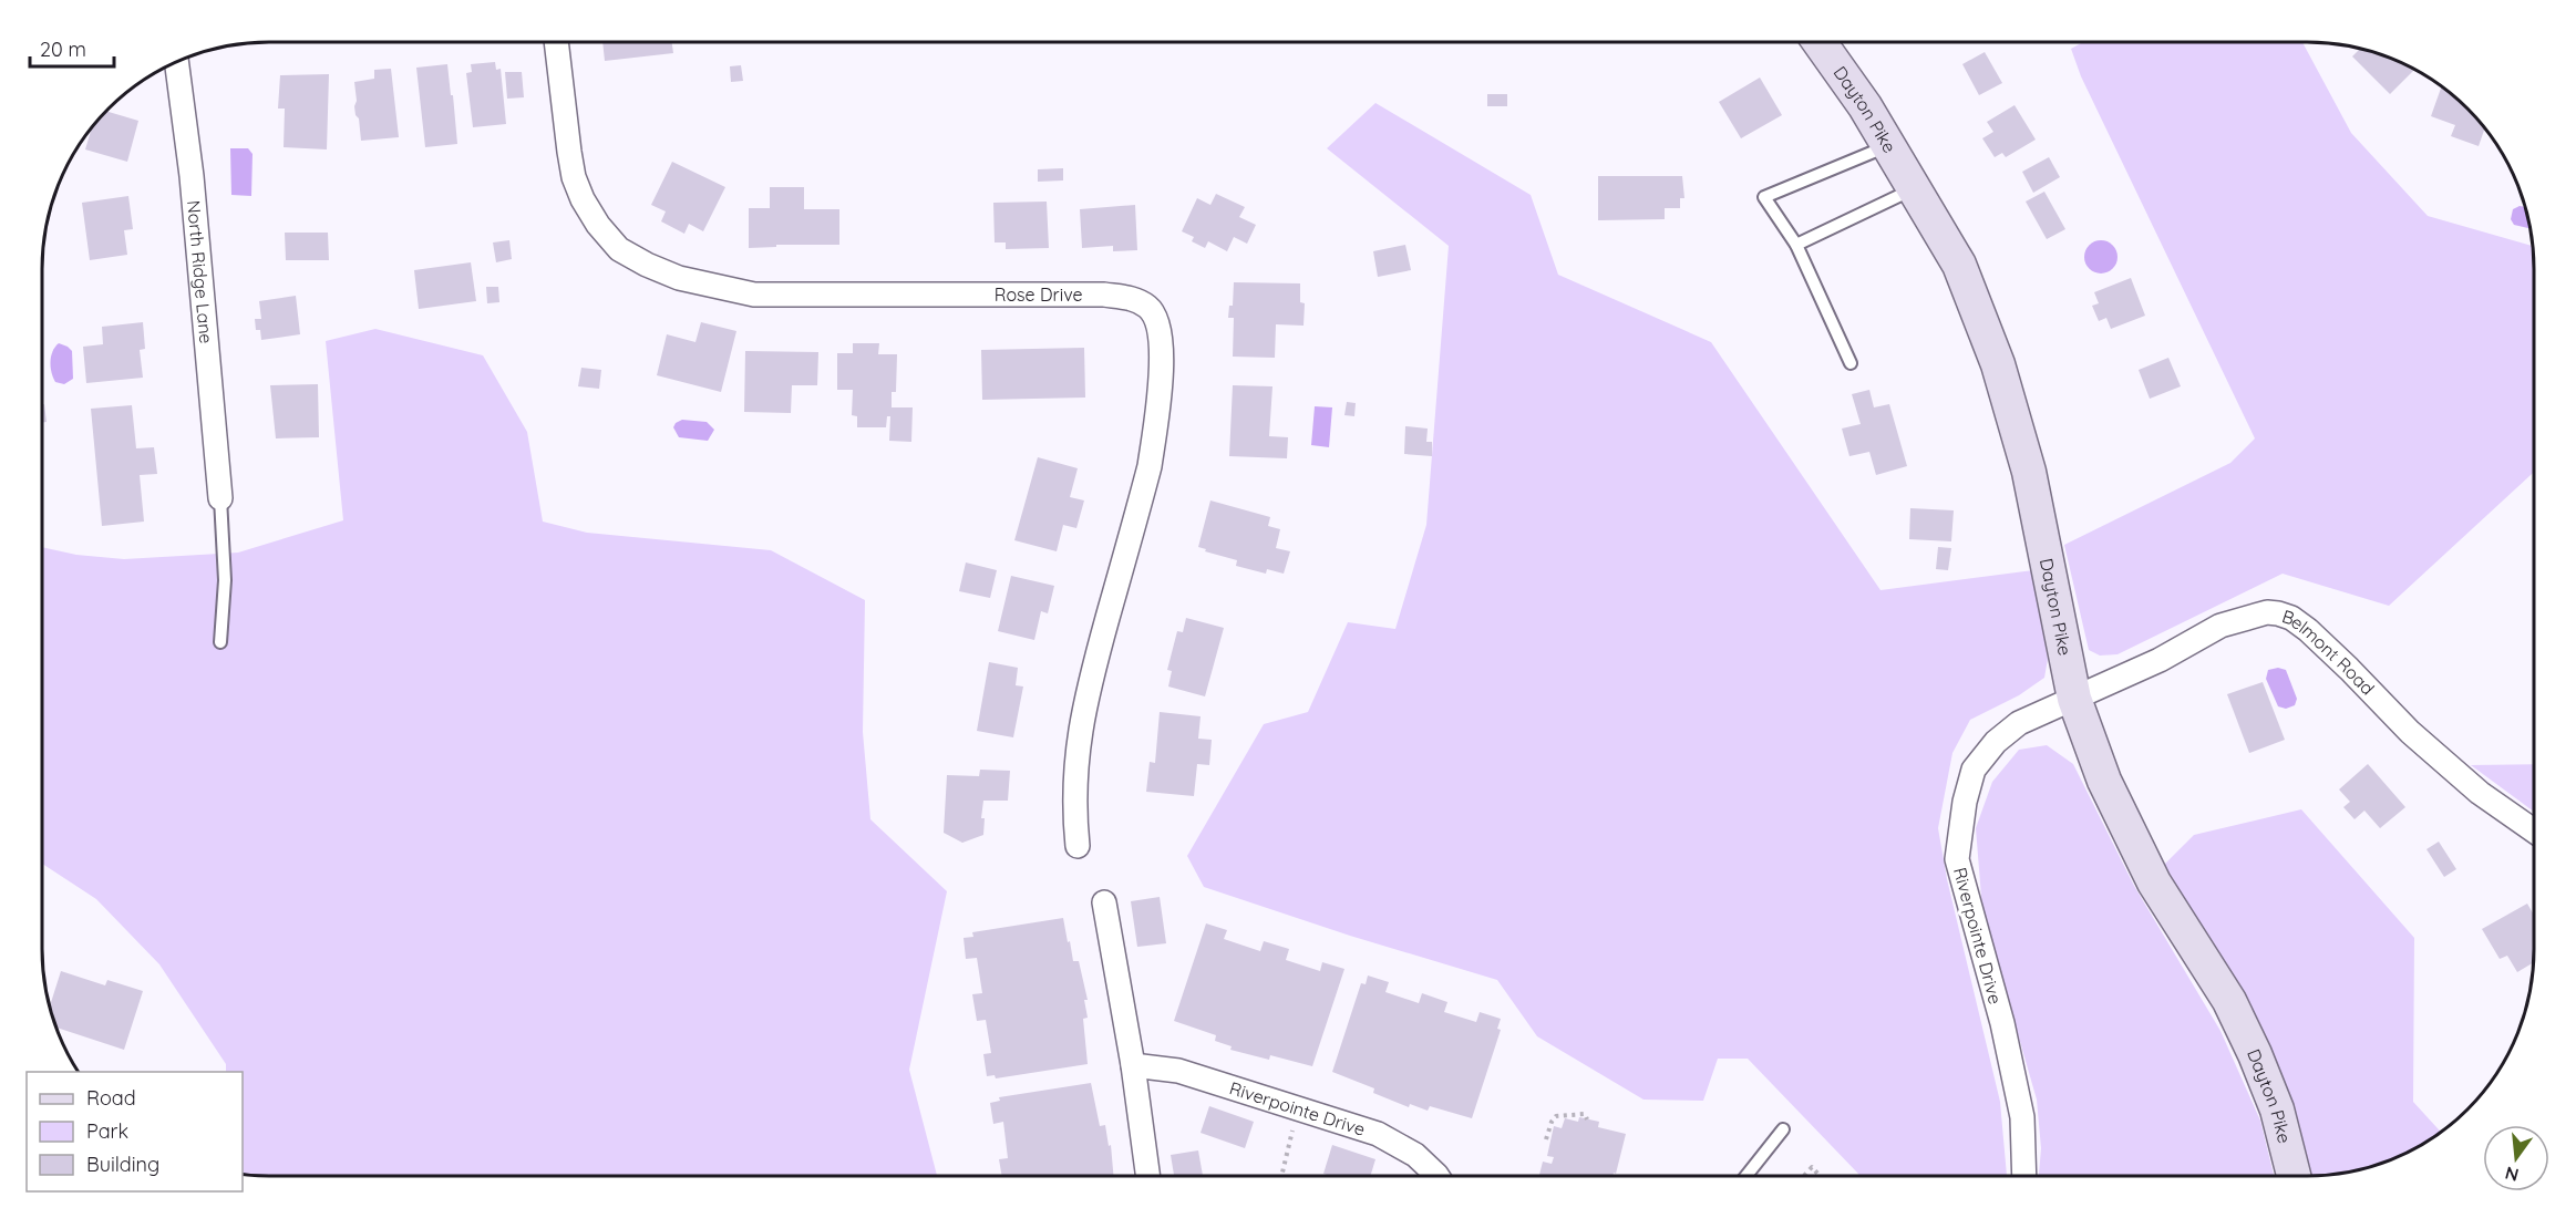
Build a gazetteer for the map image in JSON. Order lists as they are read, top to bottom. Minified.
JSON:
{"streets":{"street":["Dayton Pike","North Ridge Lane","Rose Drive","Belmont Road","Riverpointe Drive"]},"crossings":[["Dayton Pike","Belmont Road"],["Dayton Pike","Riverpointe Drive"],["Belmont Road","Riverpointe Drive"]],"legend":["Road","Park","Building"],"scale_bar":"20 m","north":"bottom"}
